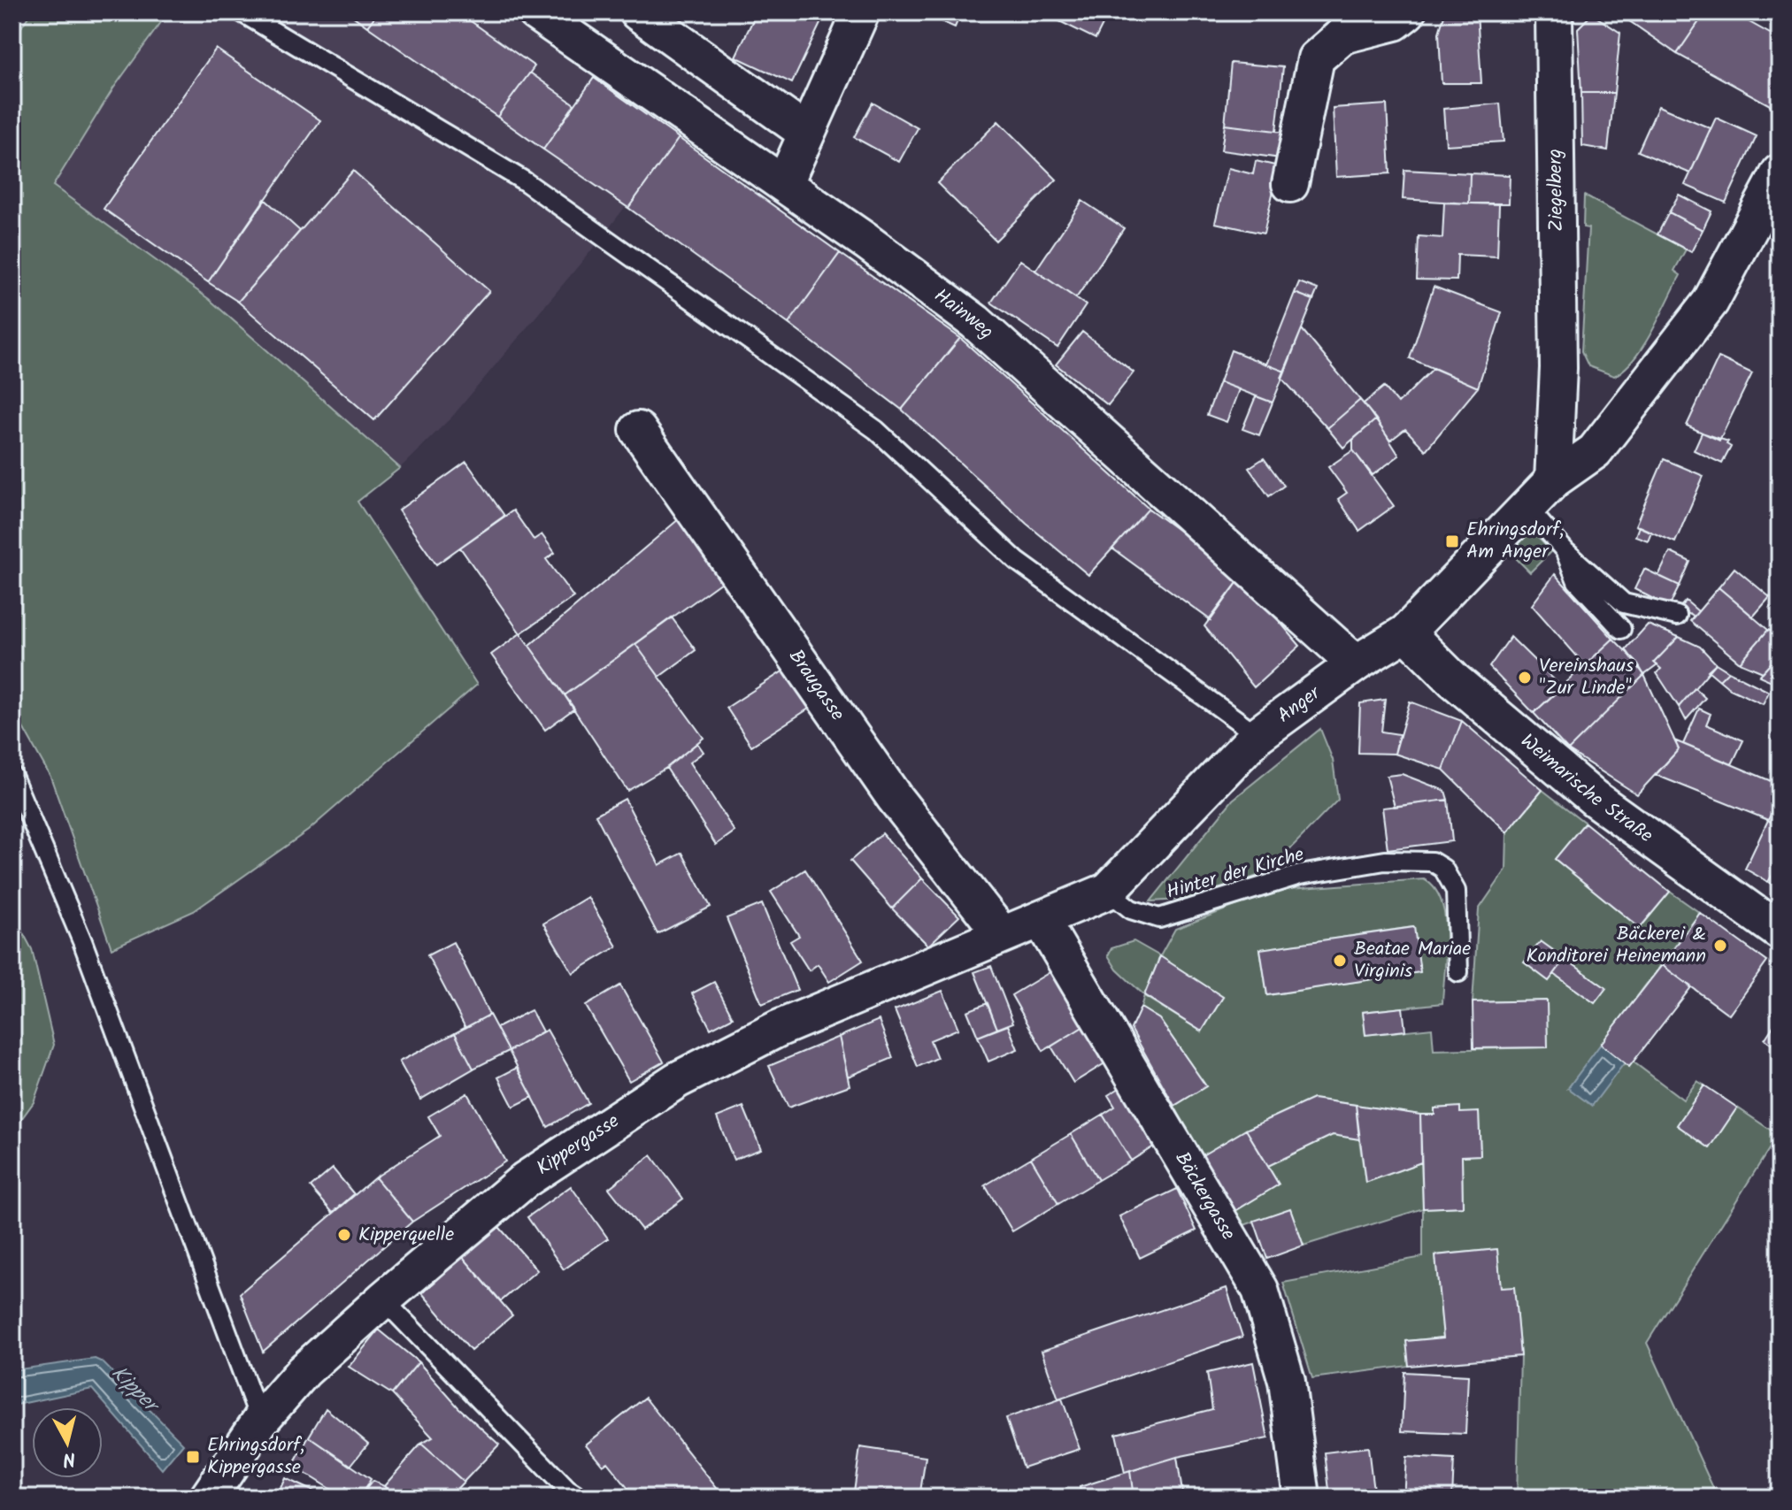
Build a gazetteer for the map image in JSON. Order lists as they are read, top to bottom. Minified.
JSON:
{"streets":{"street":["Ziegelberg","Hainweg","Braugasse","Anger","Weimarische Straße","Kippergasse","Bäckergasse"],"lane":["Hinter der Kirche"]},"crossings":[["Ziegelberg","Anger"],["Hainweg","Anger"],["Braugasse","Kippergasse"],["Anger","Weimarische Straße"],["Anger","Hinter der Kirche"],["Anger","Kippergasse"],["Anger","Bäckergasse"],["Kippergasse","Bäckergasse"]],"water":["Kipper"],"places":{"transit":["Ehringsdorf, Am Anger","Ehringsdorf, Kippergasse"],"other":["Vereinshaus \"Zur Linde\"","Bäckerei & Konditorei Heinemann","Beatae Mariae Virginis","Kipperquelle"]},"north":"bottom"}
